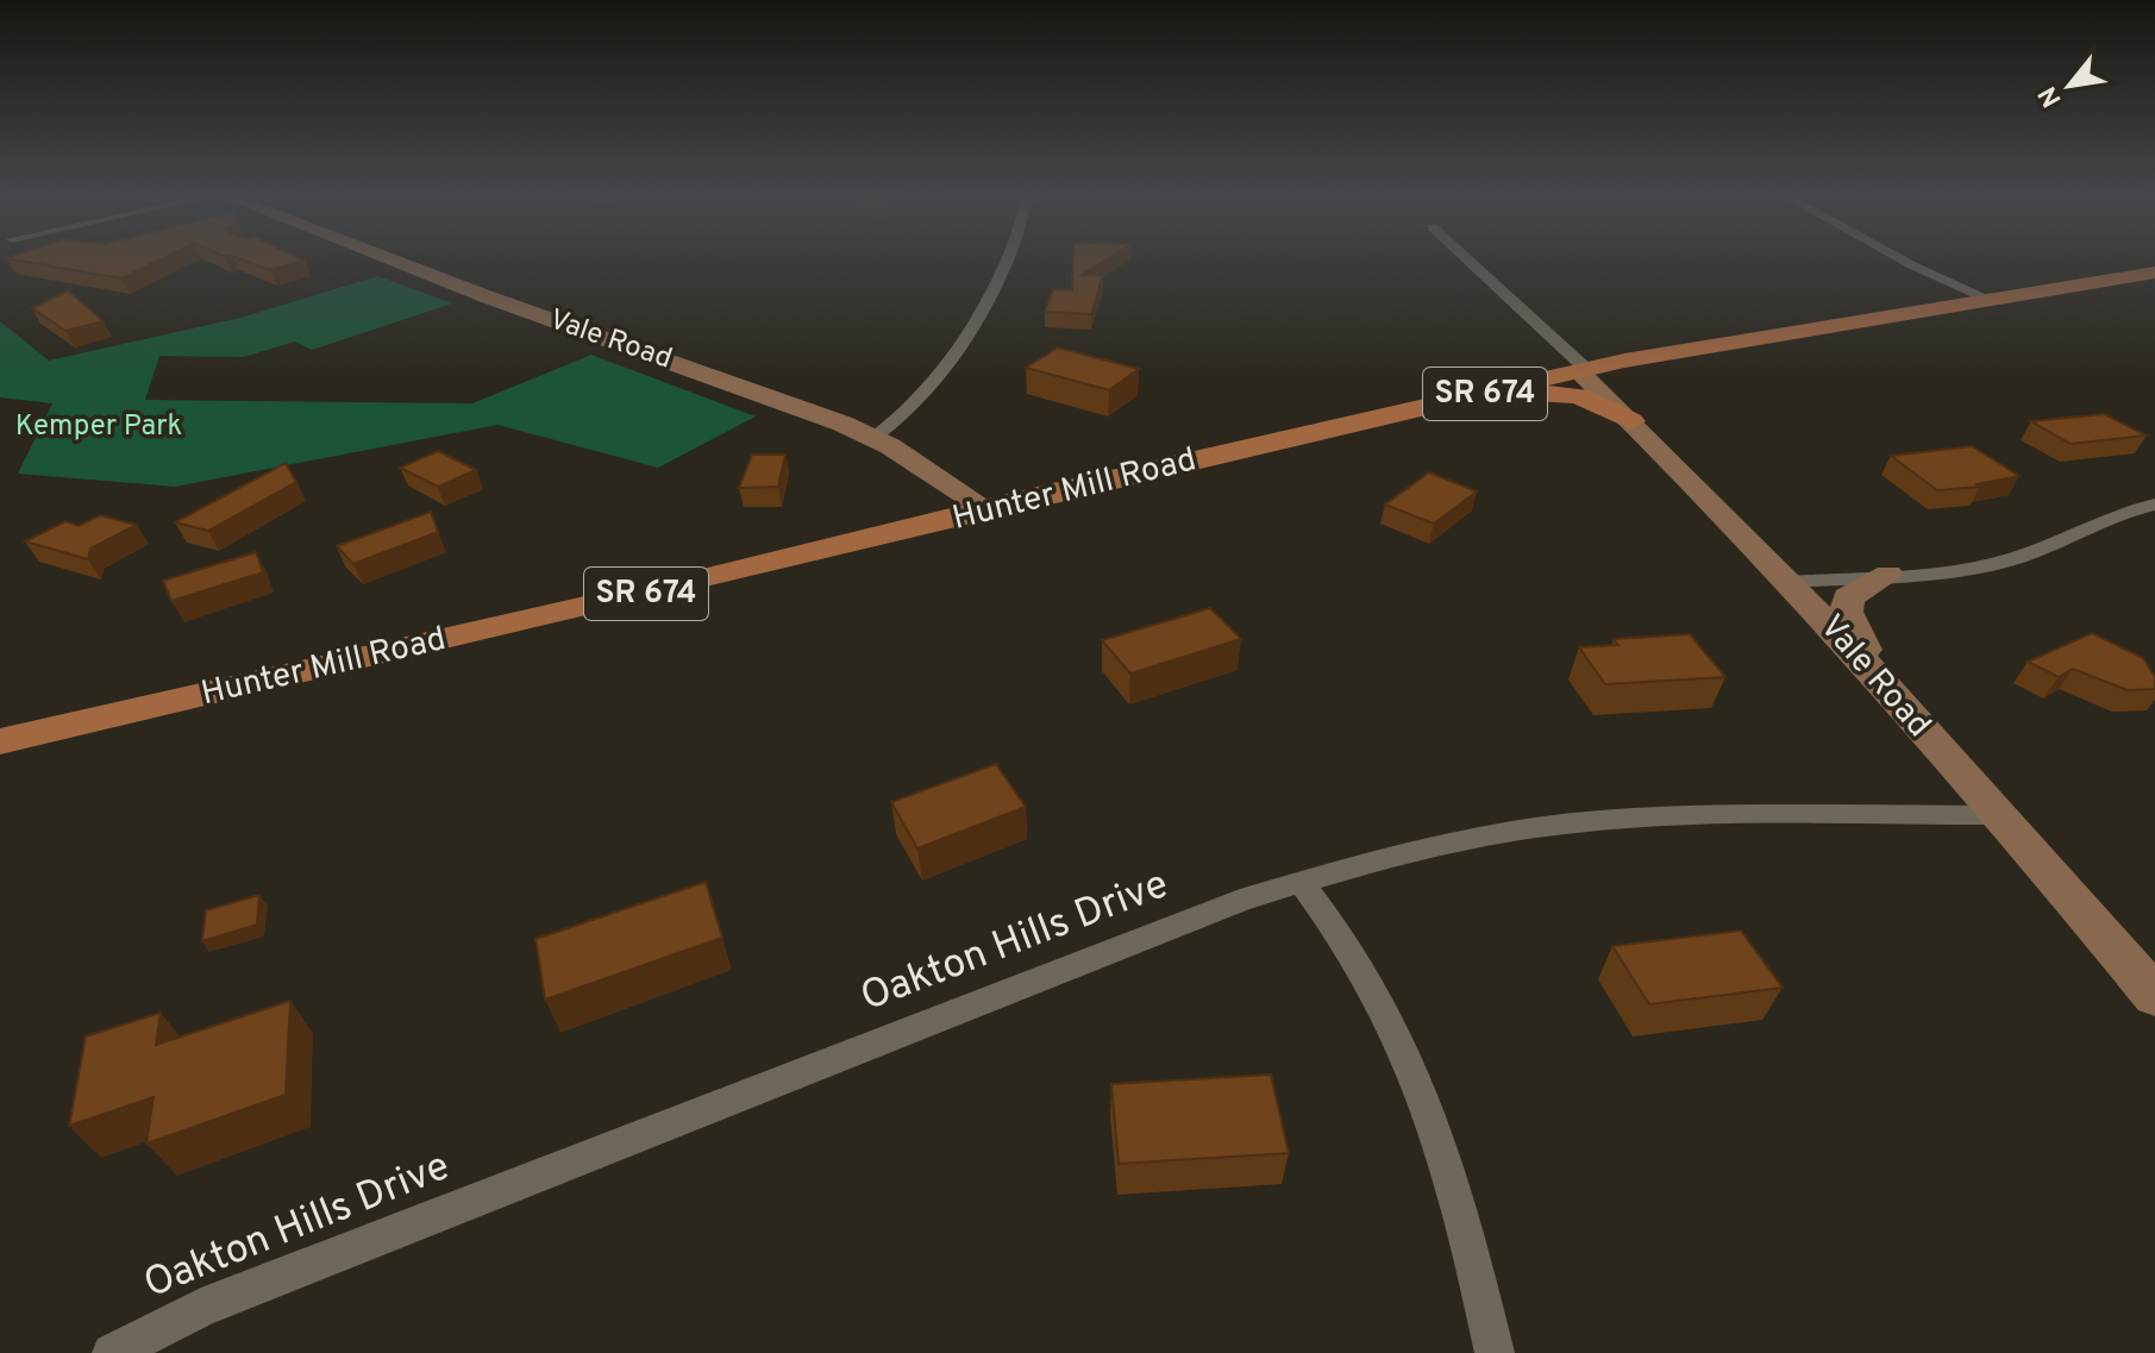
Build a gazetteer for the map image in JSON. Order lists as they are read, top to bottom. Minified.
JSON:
{"streets":{"main road":["Vale Road","SR 674","Hunter Mill Road"],"street":["Oakton Hills Drive"]},"crossings":[["Vale Road","Hunter Mill Road"],["Vale Road","Oakton Hills Drive"]],"parks":["Kemper Park"],"north":"bottom left"}
